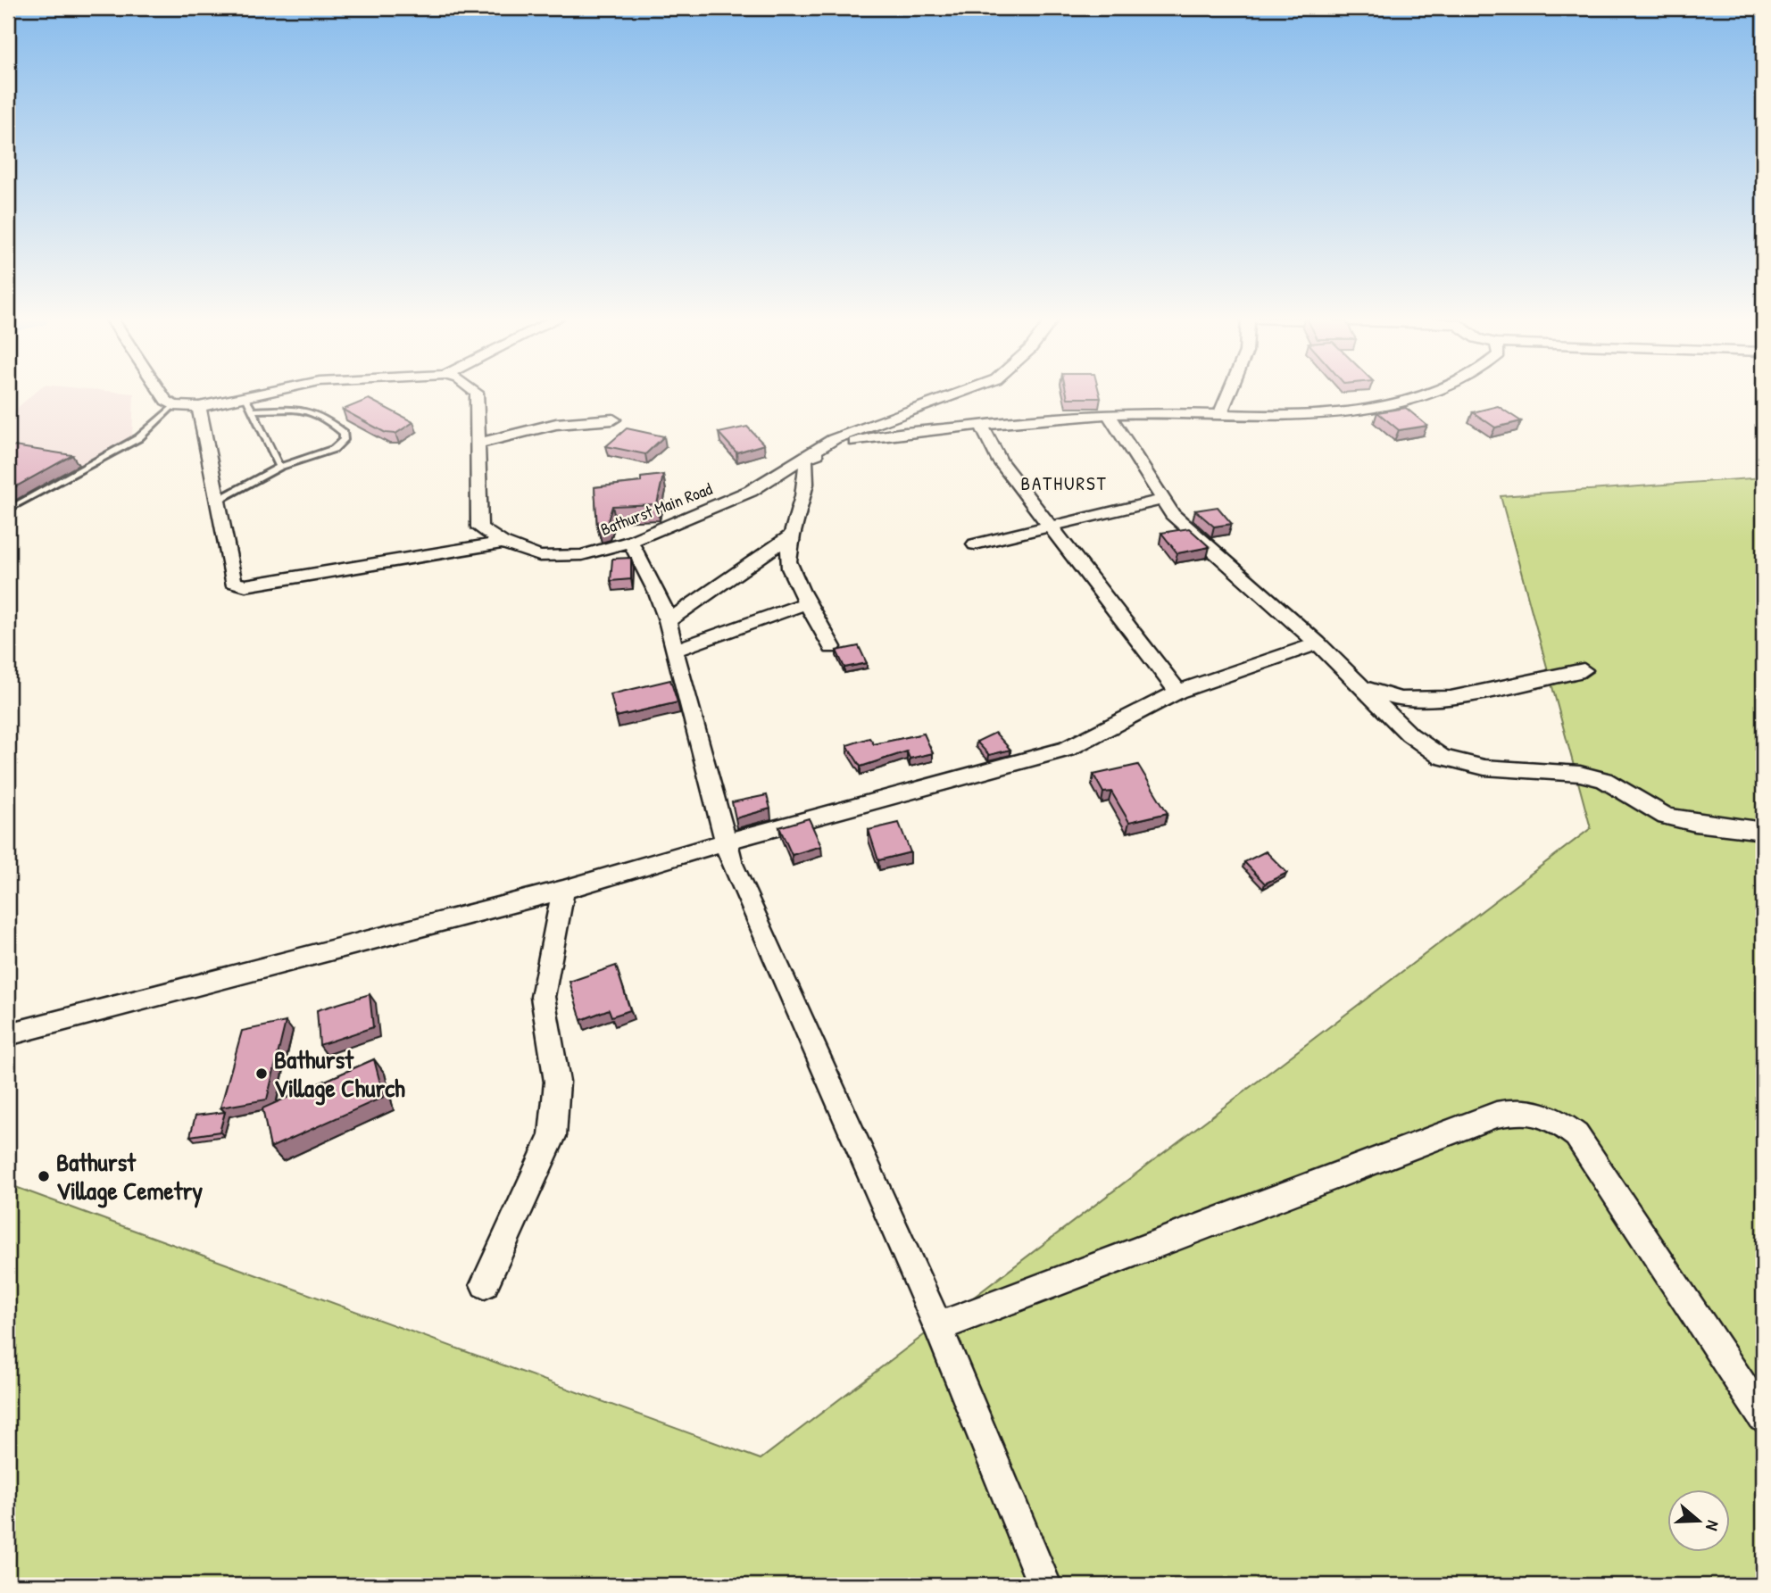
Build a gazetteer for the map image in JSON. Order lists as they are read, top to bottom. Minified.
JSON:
{"streets":{"street":["Bathurst Main Road"]},"districts":["BATHURST"],"places":["Bathurst Village Church","Bathurst Village Cemetry"],"north":"right"}
